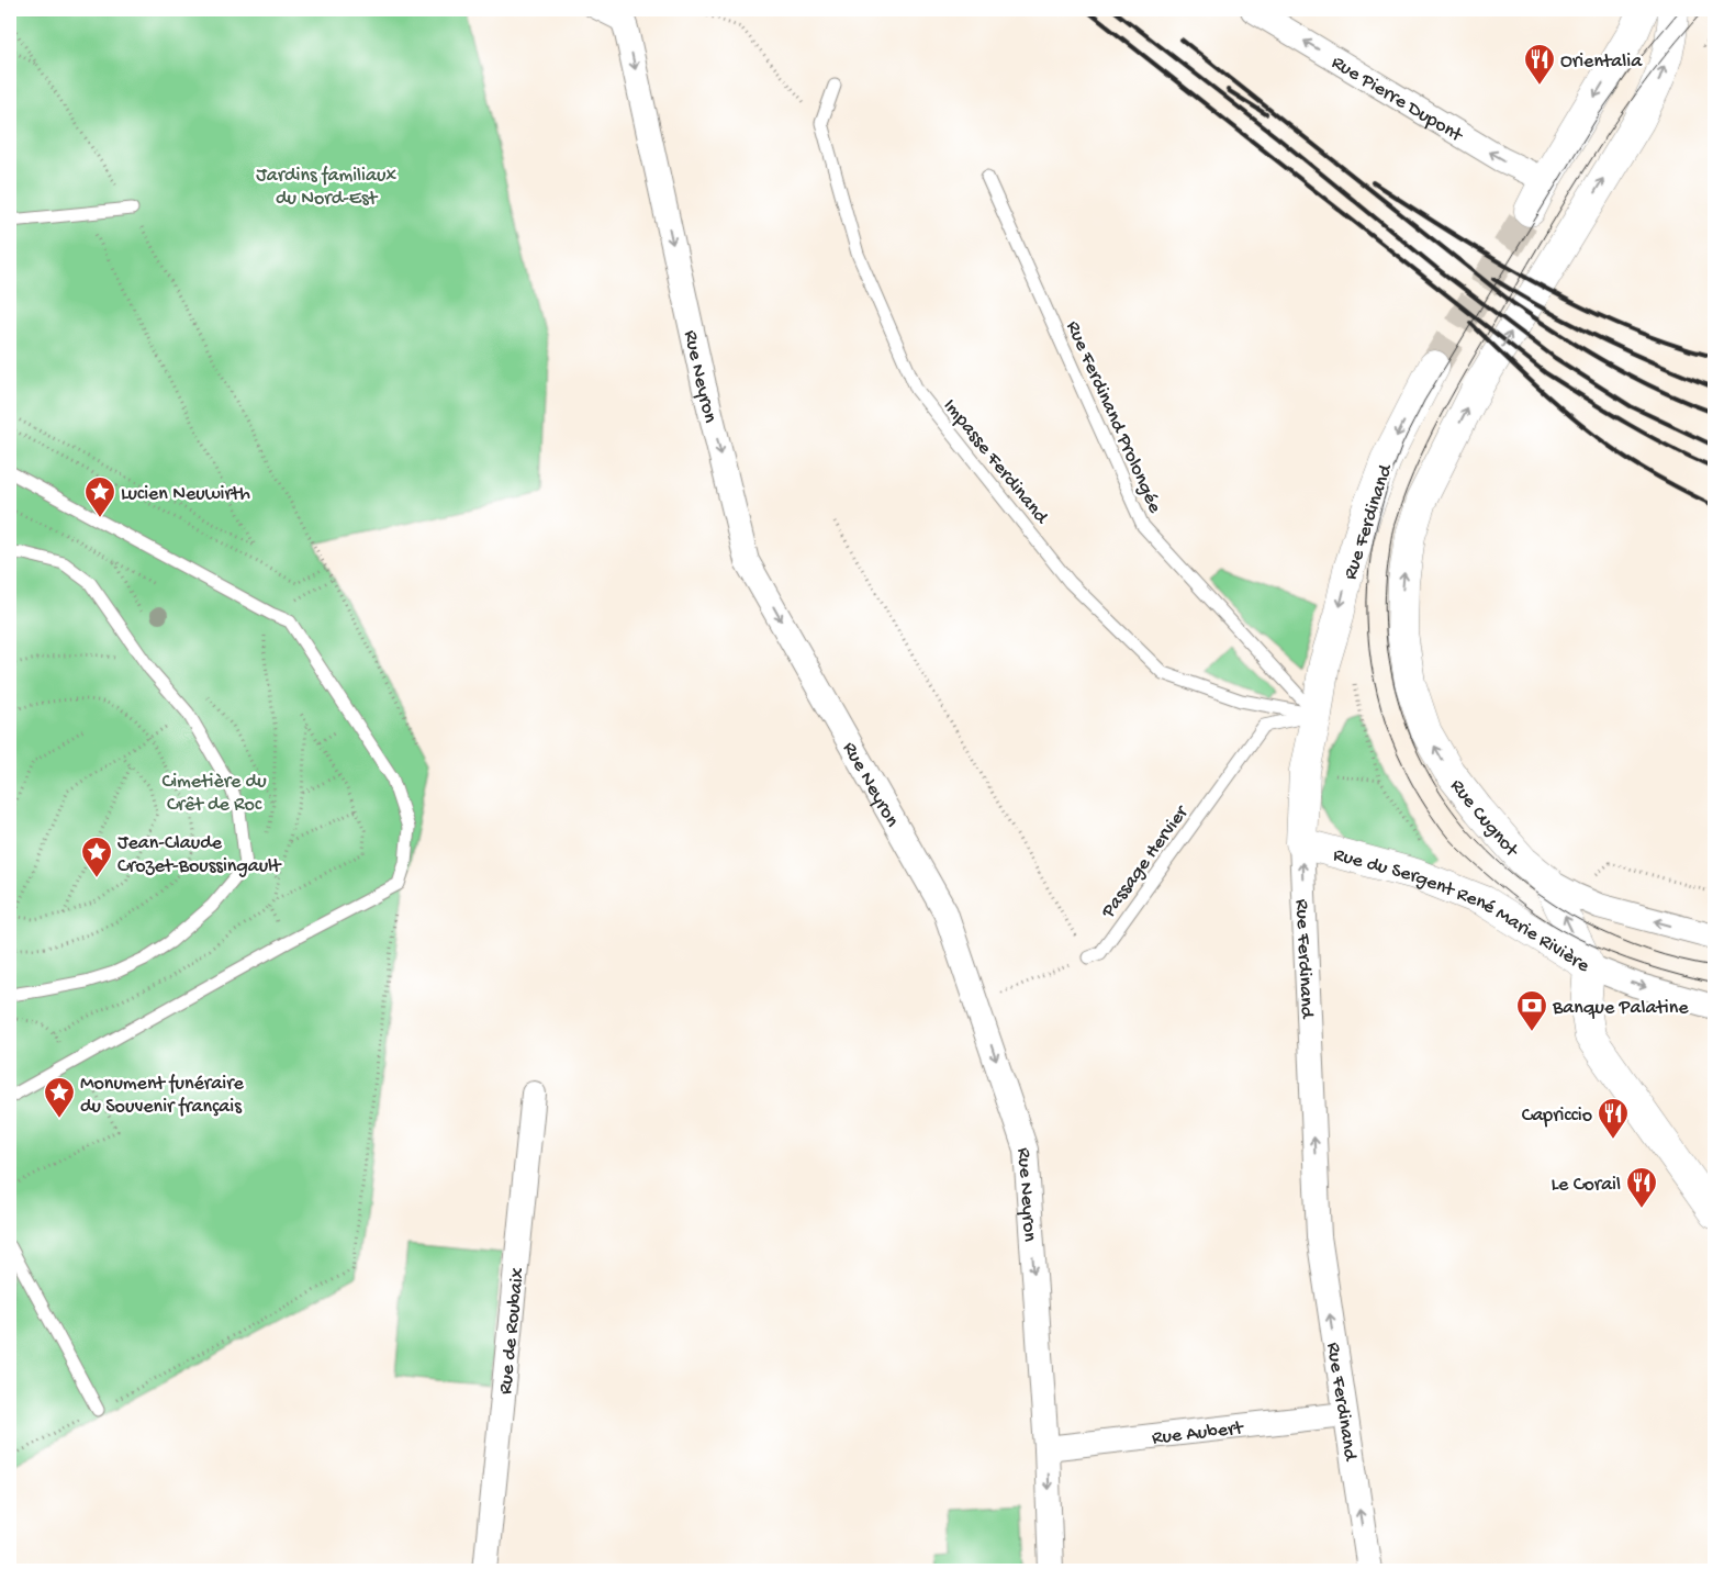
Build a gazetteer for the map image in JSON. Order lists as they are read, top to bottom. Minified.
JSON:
{"streets":{"main road":["Rue Ferdinand","Rue Cugnot","Rue du Sergent René Marie Rivière"],"street":["Rue Pierre Dupont","Rue Neyron","Rue de Roubaix","Rue Aubert"],"lane":["Rue Ferdinand Prolongée","Impasse Ferdinand","Passage Hervier"]},"crossings":[["Rue Neyron","Rue Aubert"],["Rue Ferdinand Prolongée","Impasse Ferdinand"],["Rue Ferdinand Prolongée","Rue Ferdinand"],["Rue Ferdinand Prolongée","Passage Hervier"],["Impasse Ferdinand","Rue Ferdinand"],["Impasse Ferdinand","Passage Hervier"],["Rue Ferdinand","Passage Hervier"],["Rue Ferdinand","Rue du Sergent René Marie Rivière"],["Rue Ferdinand","Rue Aubert"],["Rue Cugnot","Rue du Sergent René Marie Rivière"]],"one_way":["Rue Pierre Dupont","Rue Neyron","Rue Cugnot"],"parks":["Jardins familiaux du Nord-Est","Cimetière du Crêt de Roc"],"places":{"restaurant":["Orientalia","Capriccio","Le Corail"],"place":["Lucien Neuwirth","Jean-Claude Crozet-Boussingault","Monument funéraire du Souvenir français"],"bank":["Banque Palatine"]}}
